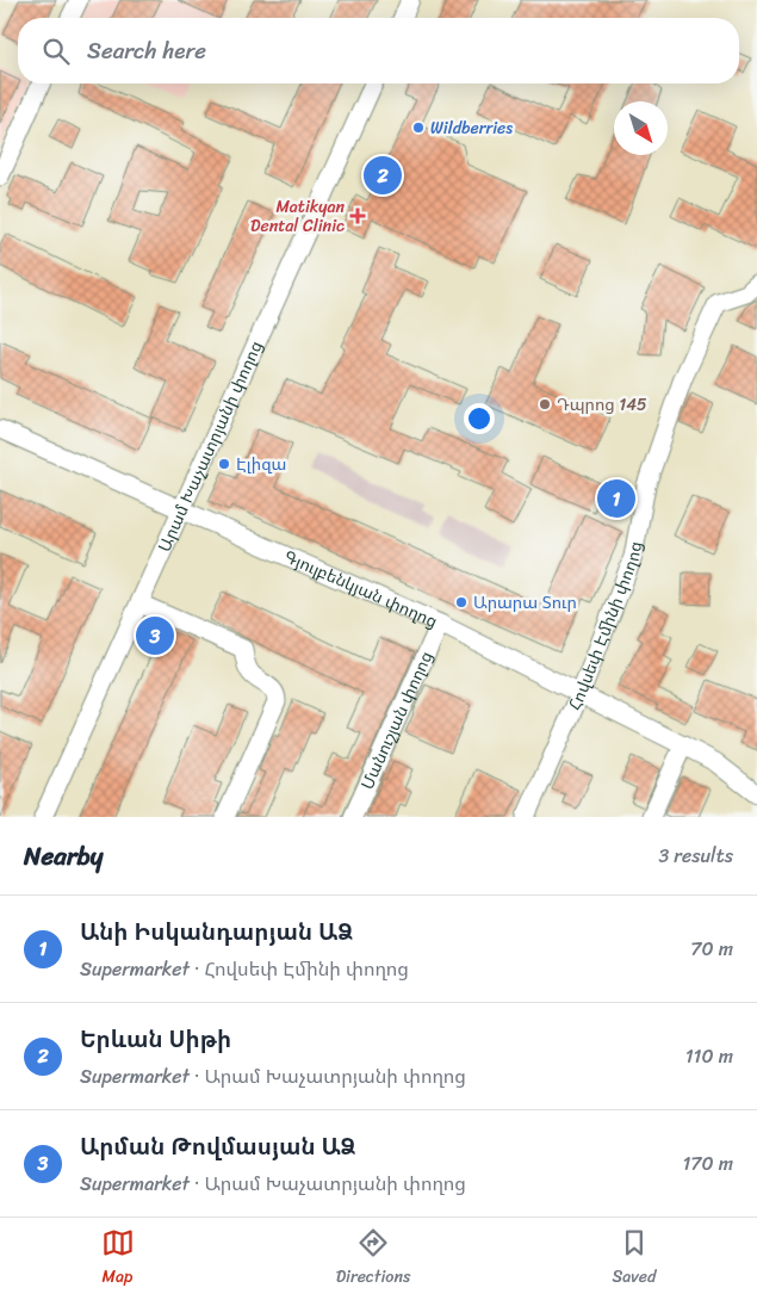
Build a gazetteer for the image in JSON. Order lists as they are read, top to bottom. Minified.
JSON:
{"streets":{"street":["Արամ Խաչատրյանի փողոց","Գյուլբենկյան փողոց","Հովսեփ Էմինի փողոց","Մանուշյան փողոց"]},"crossings":[["Արամ Խաչատրյանի փողոց","Գյուլբենկյան փողոց"],["Գյուլբենկյան փողոց","Հովսեփ Էմինի փողոց"],["Գյուլբենկյան փողոց","Մանուշյան փողոց"]],"places":{"other":["Wildberries","Դպրոց 145","Էլիզա","Արարա Տուր"],"health":["Matikyan Dental Clinic"]},"north":"bottom right","page":{"search":"Search here","pins":["2","1","3"],"heading":["Nearby","3 results"],"list":[{"mark":"1","name":"Անի Իսկանդարյան ԱՁ","note":"Supermarket · Հովսեփ Էմինի փողոց","value":"70 m"},{"mark":"2","name":"Երևան Սիթի","note":"Supermarket · Արամ Խաչատրյանի փողոց","value":"110 m"},{"mark":"3","name":"Արման Թովմասյան ԱՁ","note":"Supermarket · Արամ Խաչատրյանի փողոց","value":"170 m"}],"nav":["Map","Directions","Saved"]}}
